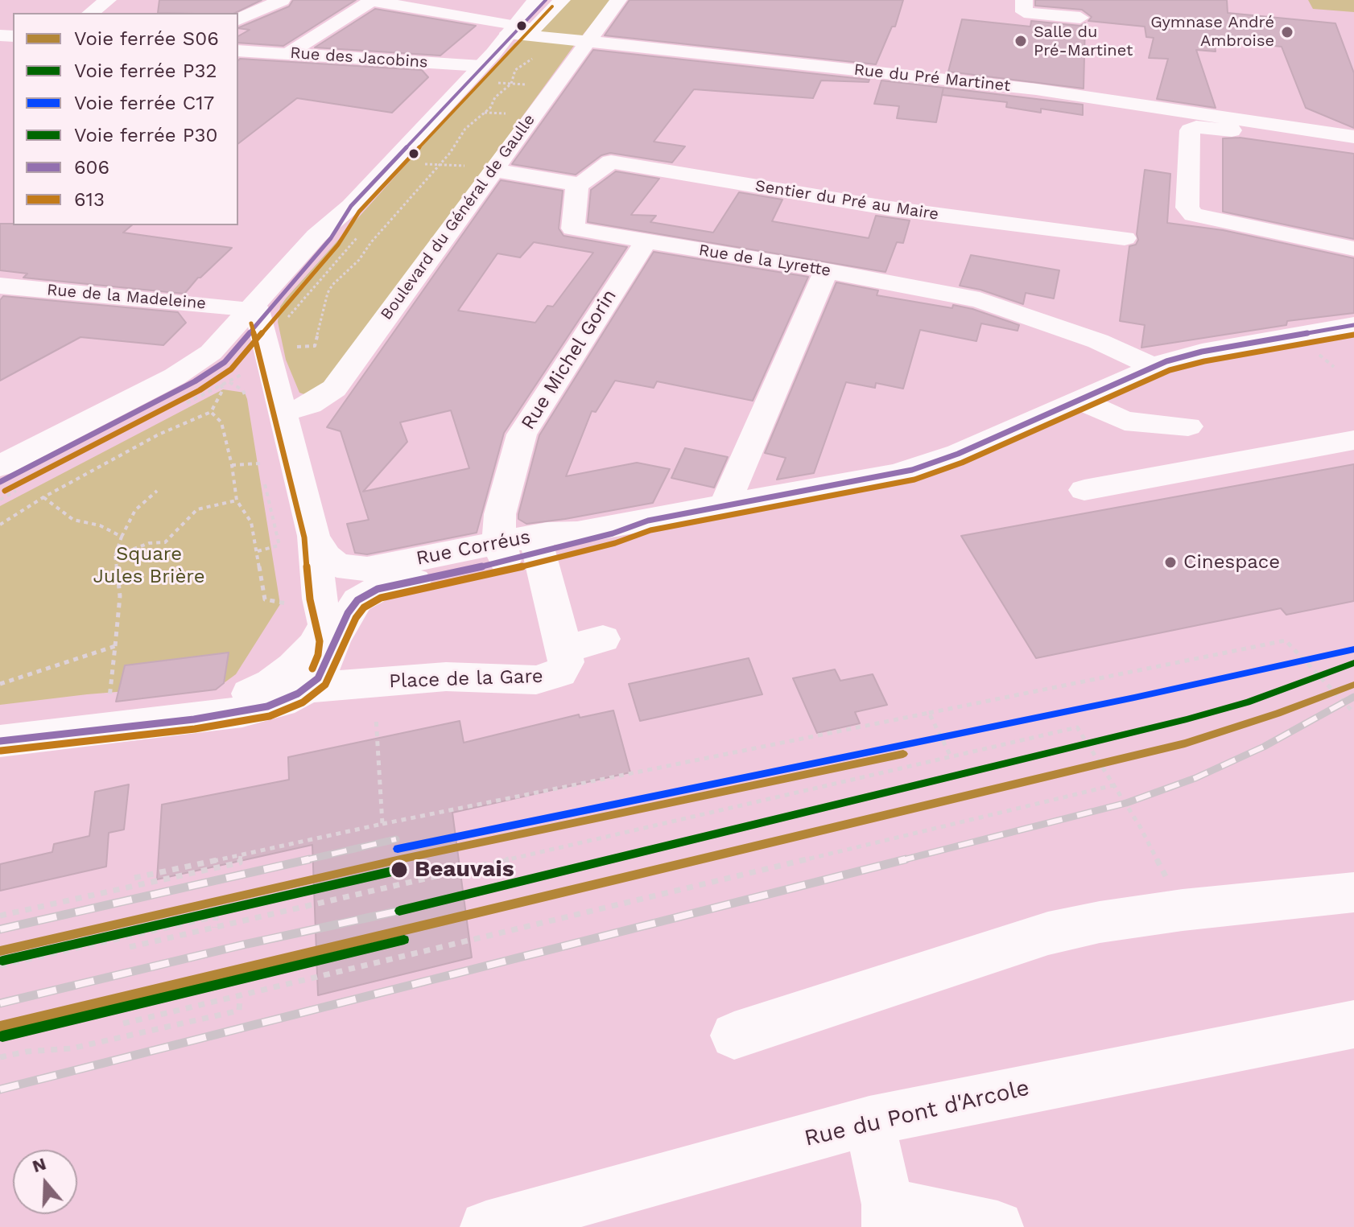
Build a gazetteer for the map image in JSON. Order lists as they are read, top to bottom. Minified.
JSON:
{"streets":{"street":["Rue des Jacobins","Rue du Pré Martinet","Sentier du Pré au Maire","Boulevard du Général de Gaulle","Rue de la Lyrette","Rue de la Madeleine","Rue Michel Gorin","Rue Corréus","Place de la Gare","Rue du Pont d'Arcole"]},"crossings":[["Rue du Pré Martinet","Boulevard du Général de Gaulle"],["Sentier du Pré au Maire","Rue de la Lyrette"],["Rue de la Lyrette","Rue Michel Gorin"],["Rue de la Lyrette","Rue Corréus"],["Rue Michel Gorin","Rue Corréus"],["Rue Corréus","Place de la Gare"]],"parks":["Square Jules Brière"],"places":["Gymnase André Ambroise","Salle du Pré-Martinet","Cinespace","Beauvais"],"lines":["transit line 606","transit line 613","rail line C17","rail line P32","rail line S06","rail line P30"],"legend":["Voie ferrée S06","Voie ferrée P32","Voie ferrée C17","Voie ferrée P30","606","613"],"north":"top"}
